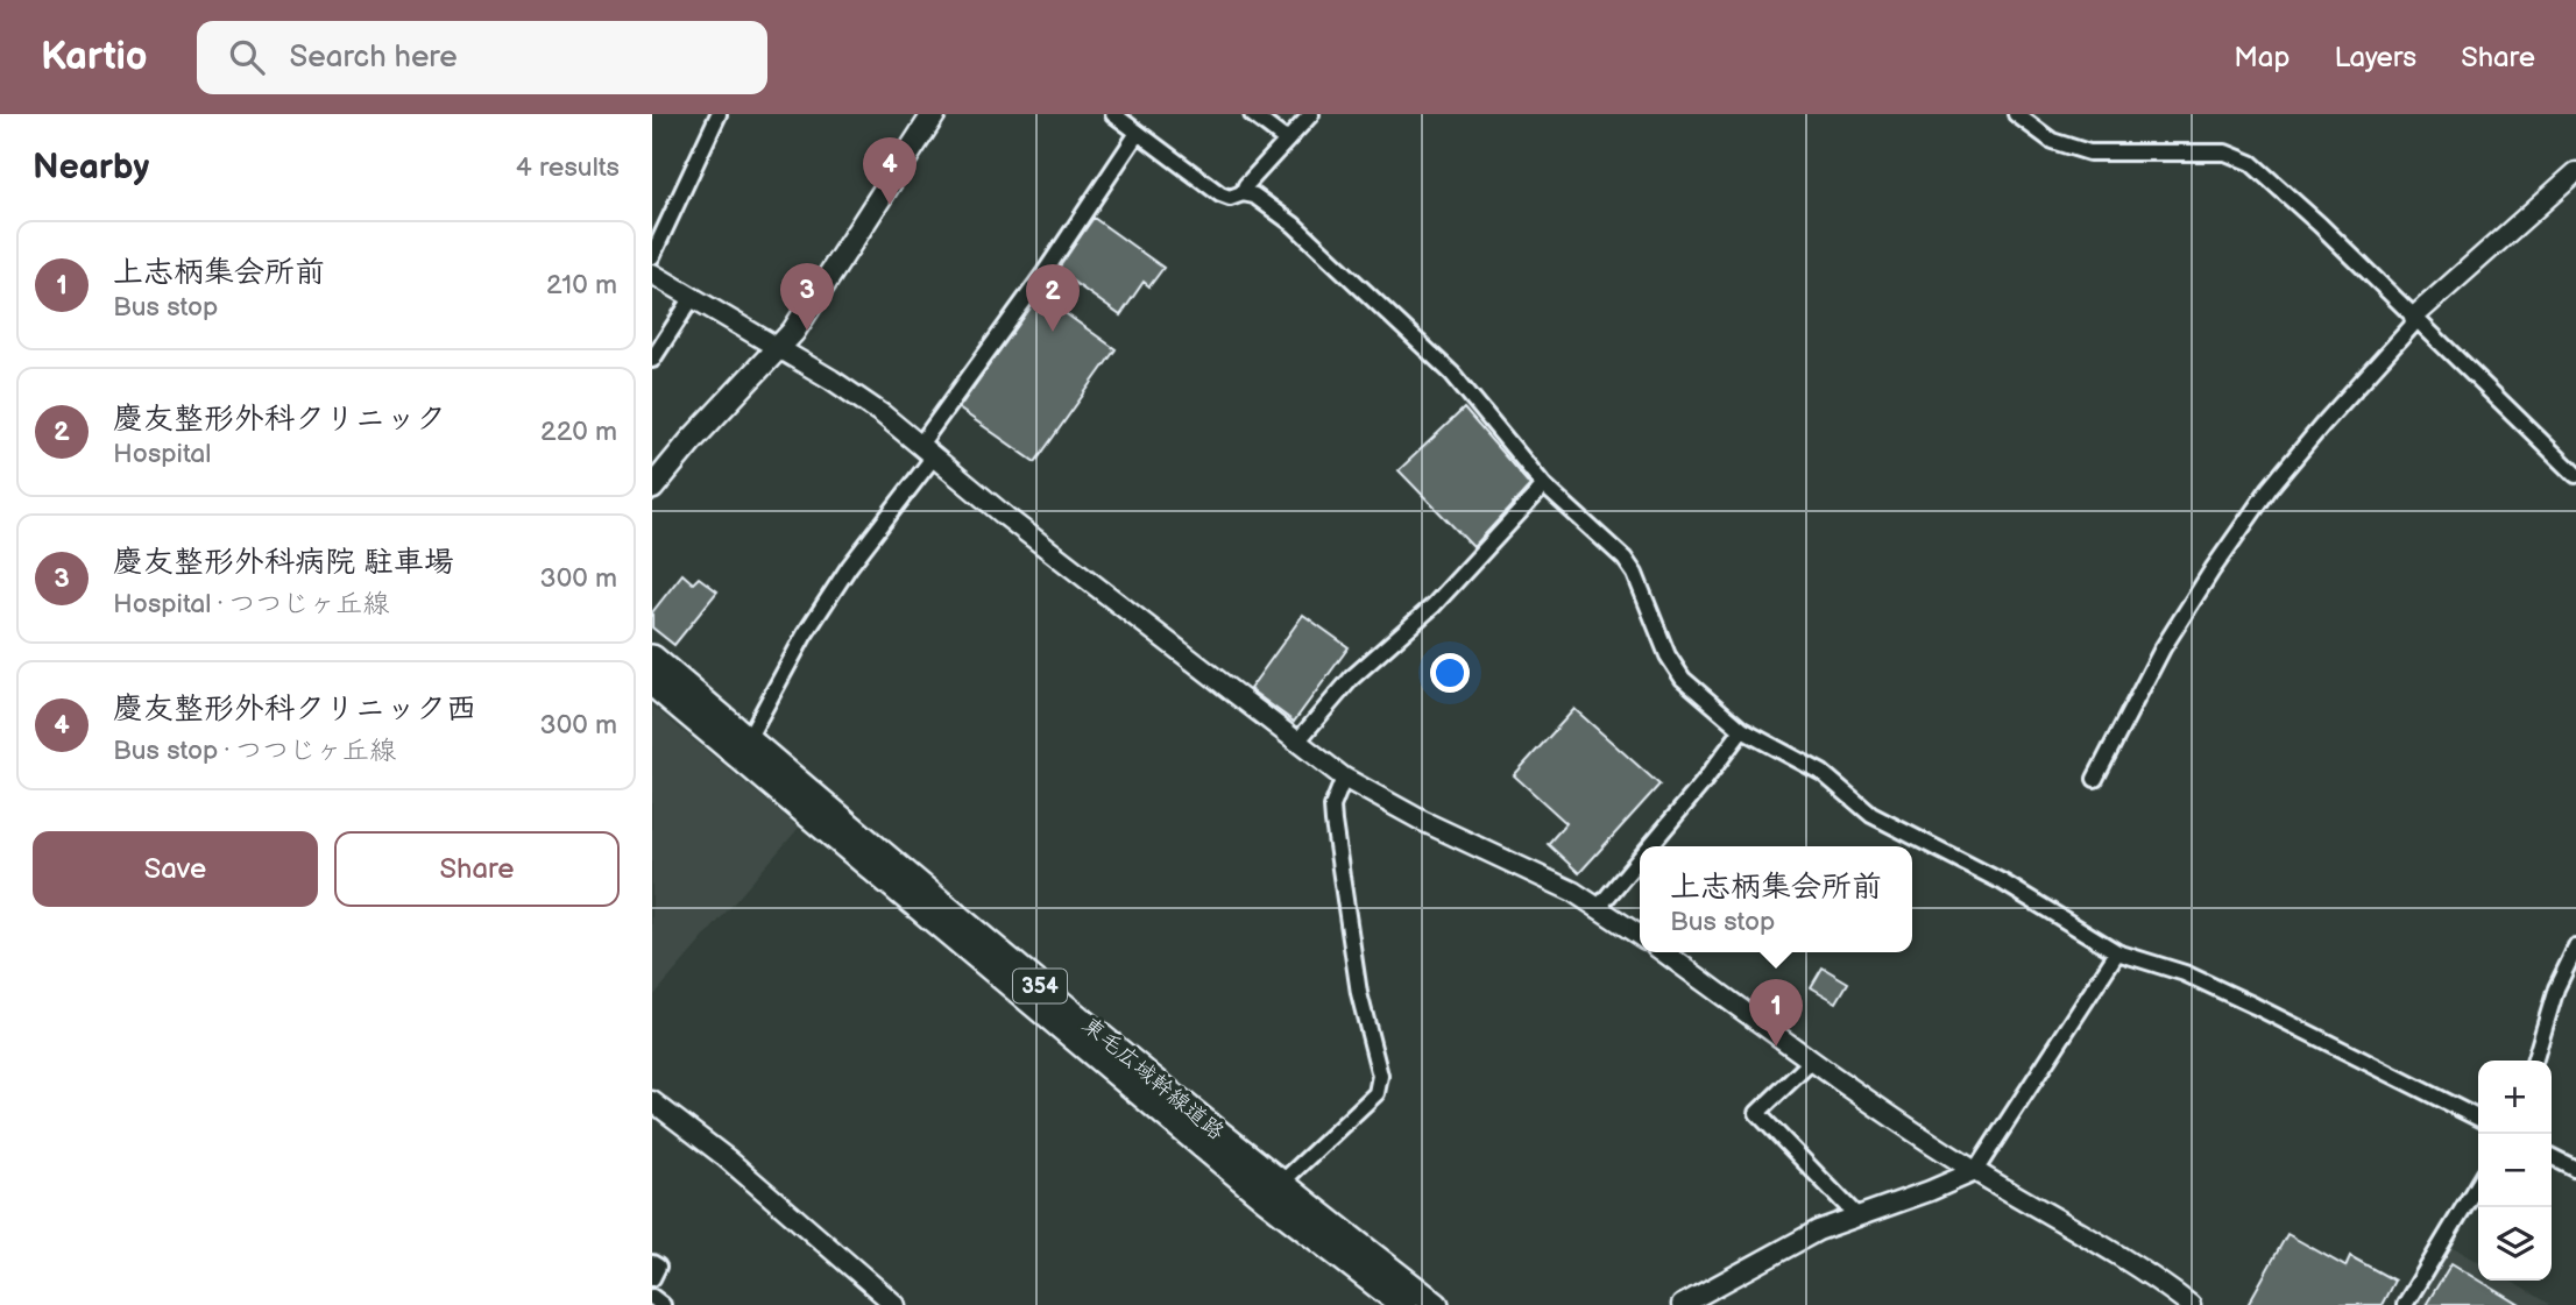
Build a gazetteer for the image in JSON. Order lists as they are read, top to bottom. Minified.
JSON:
{"streets":{"highway":["354","東毛広域幹線道路"]},"page":{"header":"Kartio","search":"Search here","nav":["Map","Layers","Share"],"heading":["Nearby","4 results"],"pins":["4","3","2","1"],"list":[{"mark":"1","name":"上志柄集会所前","note":"Bus stop","value":"210 m"},{"mark":"2","name":"慶友整形外科クリニック","note":"Hospital","value":"220 m"},{"mark":"3","name":"慶友整形外科病院 駐車場","note":"Hospital · つつじヶ丘線","value":"300 m"},{"mark":"4","name":"慶友整形外科クリニック西","note":"Bus stop · つつじヶ丘線","value":"300 m"}],"buttons":["Save","Share"],"popup":["上志柄集会所前","Bus stop"],"map_buttons":["+","−"]}}
